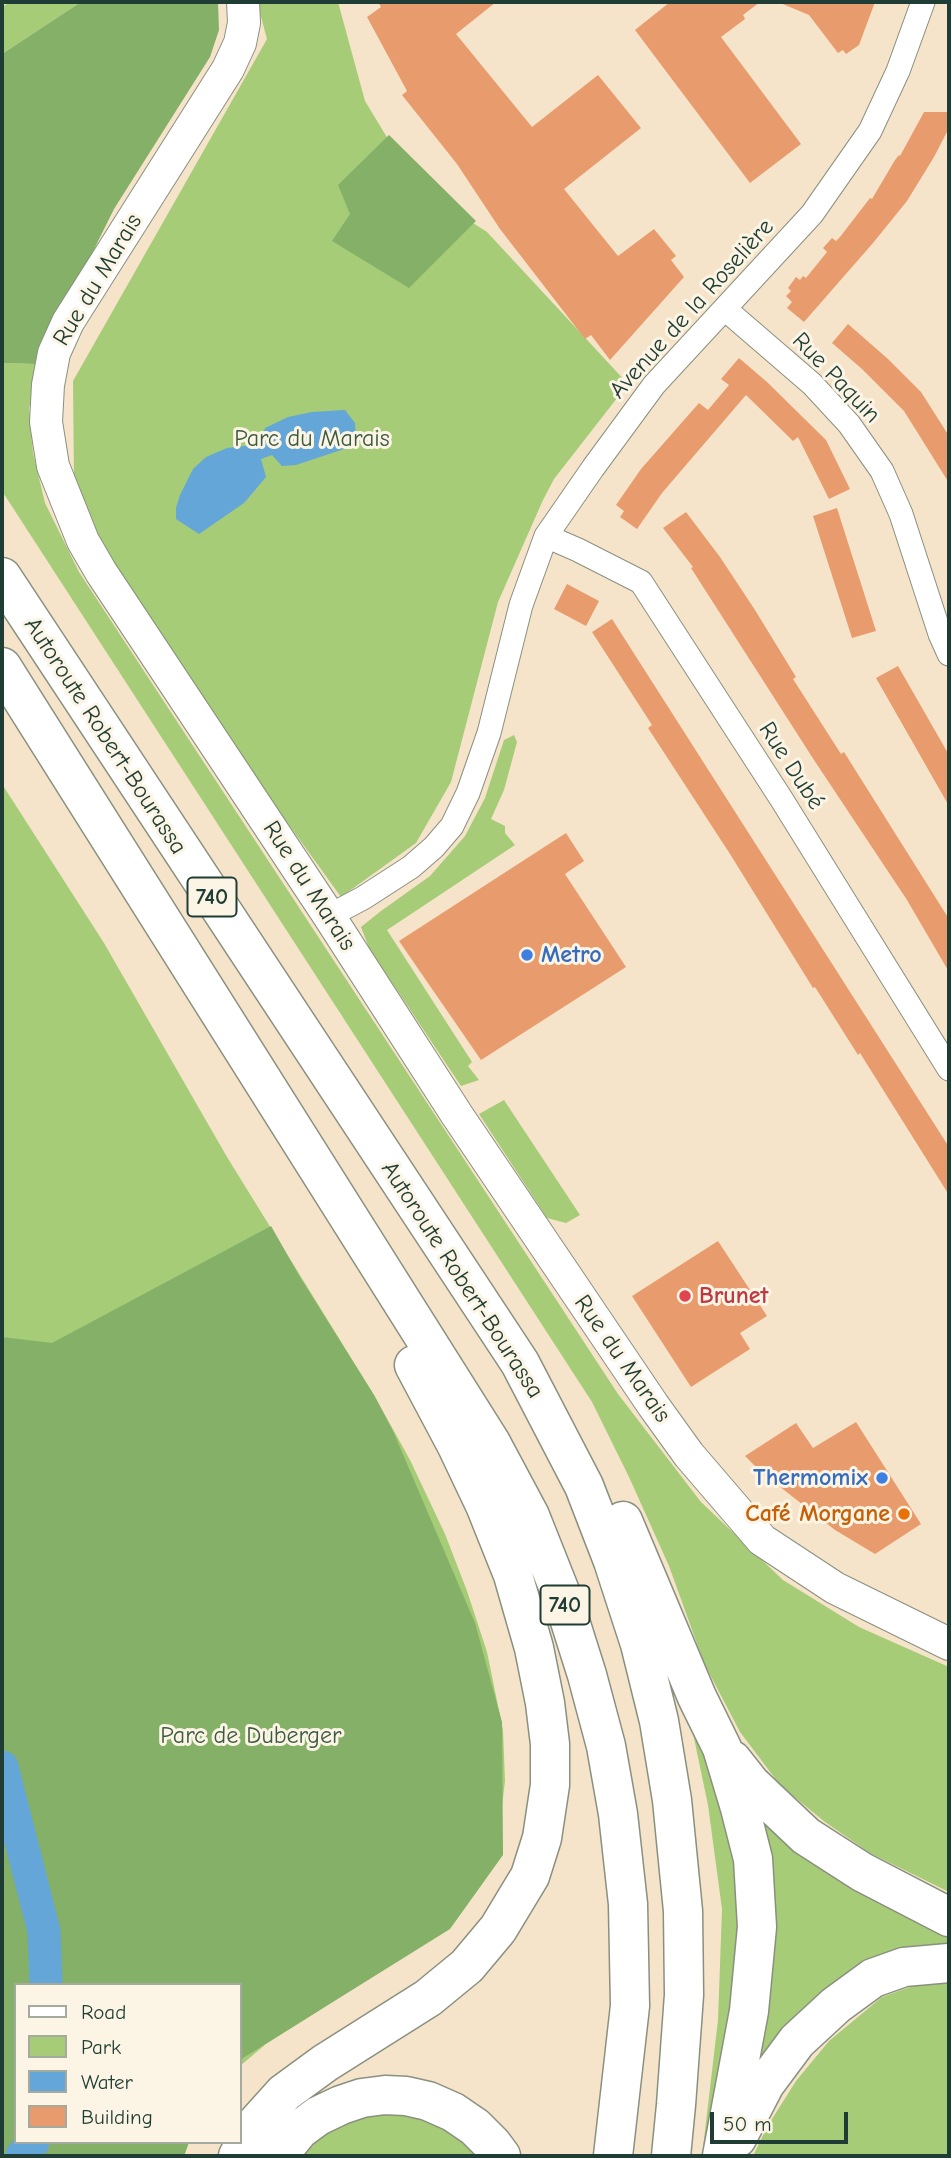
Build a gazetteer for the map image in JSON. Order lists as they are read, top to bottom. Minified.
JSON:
{"streets":{"highway":["Autoroute Robert-Bourassa","740"],"street":["Rue du Marais","Avenue de la Roselière","Rue Paquin","Rue Dubé"]},"crossings":[["Rue du Marais","Avenue de la Roselière"],["Avenue de la Roselière","Rue Paquin"],["Avenue de la Roselière","Rue Dubé"]],"parks":["Parc du Marais","Parc de Duberger"],"places":["Metro","Brunet","Thermomix","Café Morgane"],"legend":["Road","Park","Water","Building"],"scale_bar":"50 m"}
